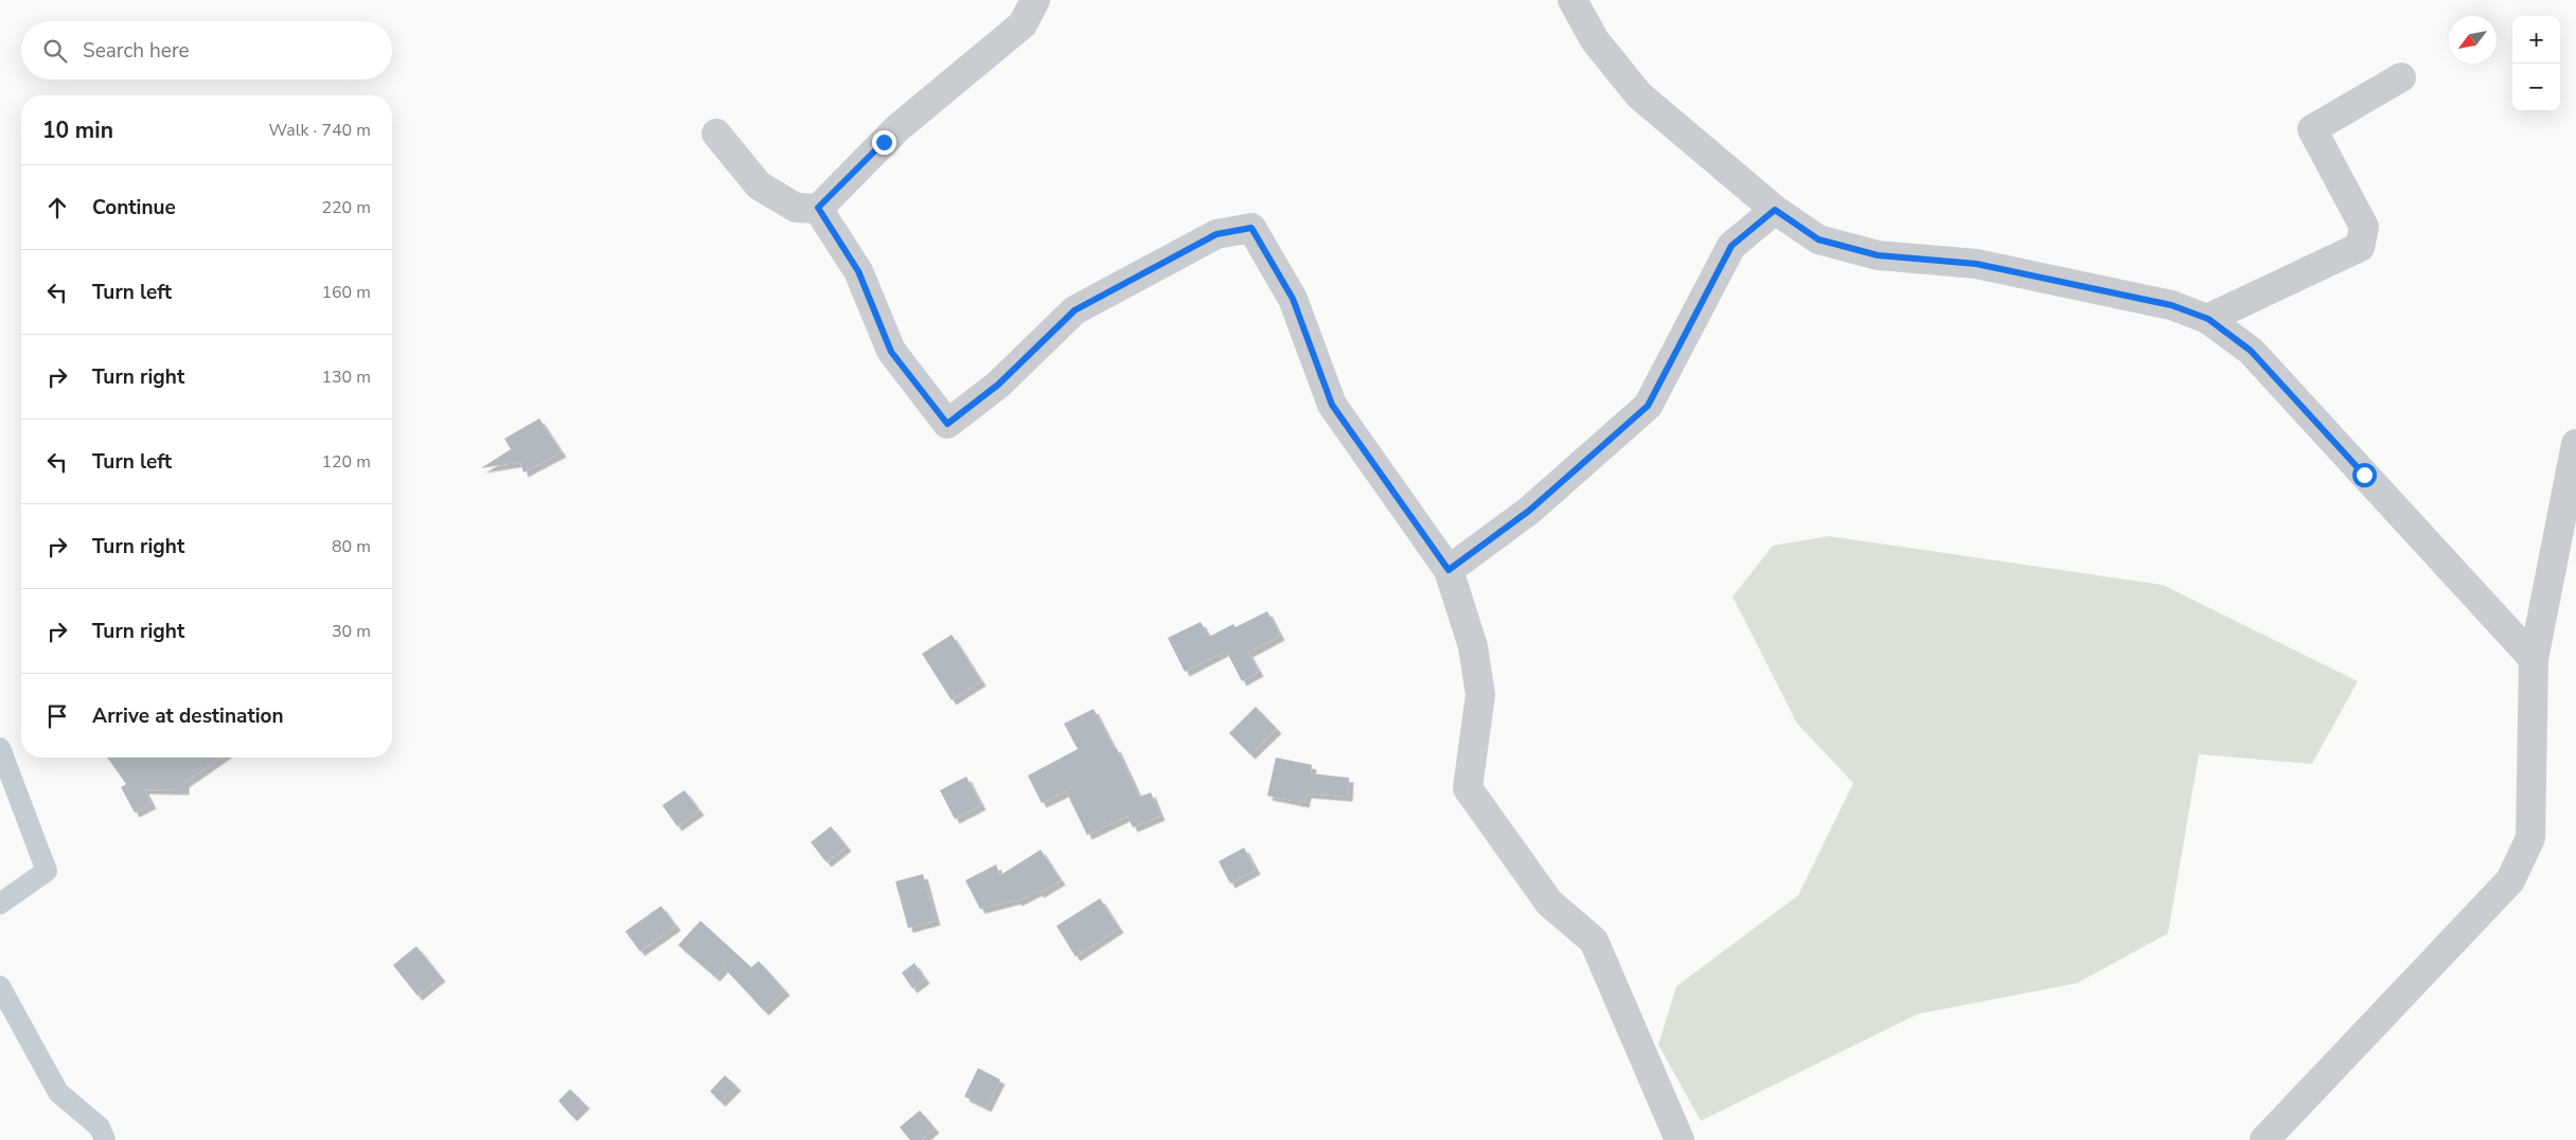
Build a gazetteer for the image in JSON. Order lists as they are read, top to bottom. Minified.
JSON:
{"north":"bottom left","page":{"map_buttons":["+","−"],"search":"Search here","heading":["10 min","Walk · 740 m"],"list":[["Continue","220 m"],["Turn left","160 m"],["Turn right","130 m"],["Turn left","120 m"],["Turn right","80 m"],["Turn right","30 m"],"Arrive at destination"]}}
